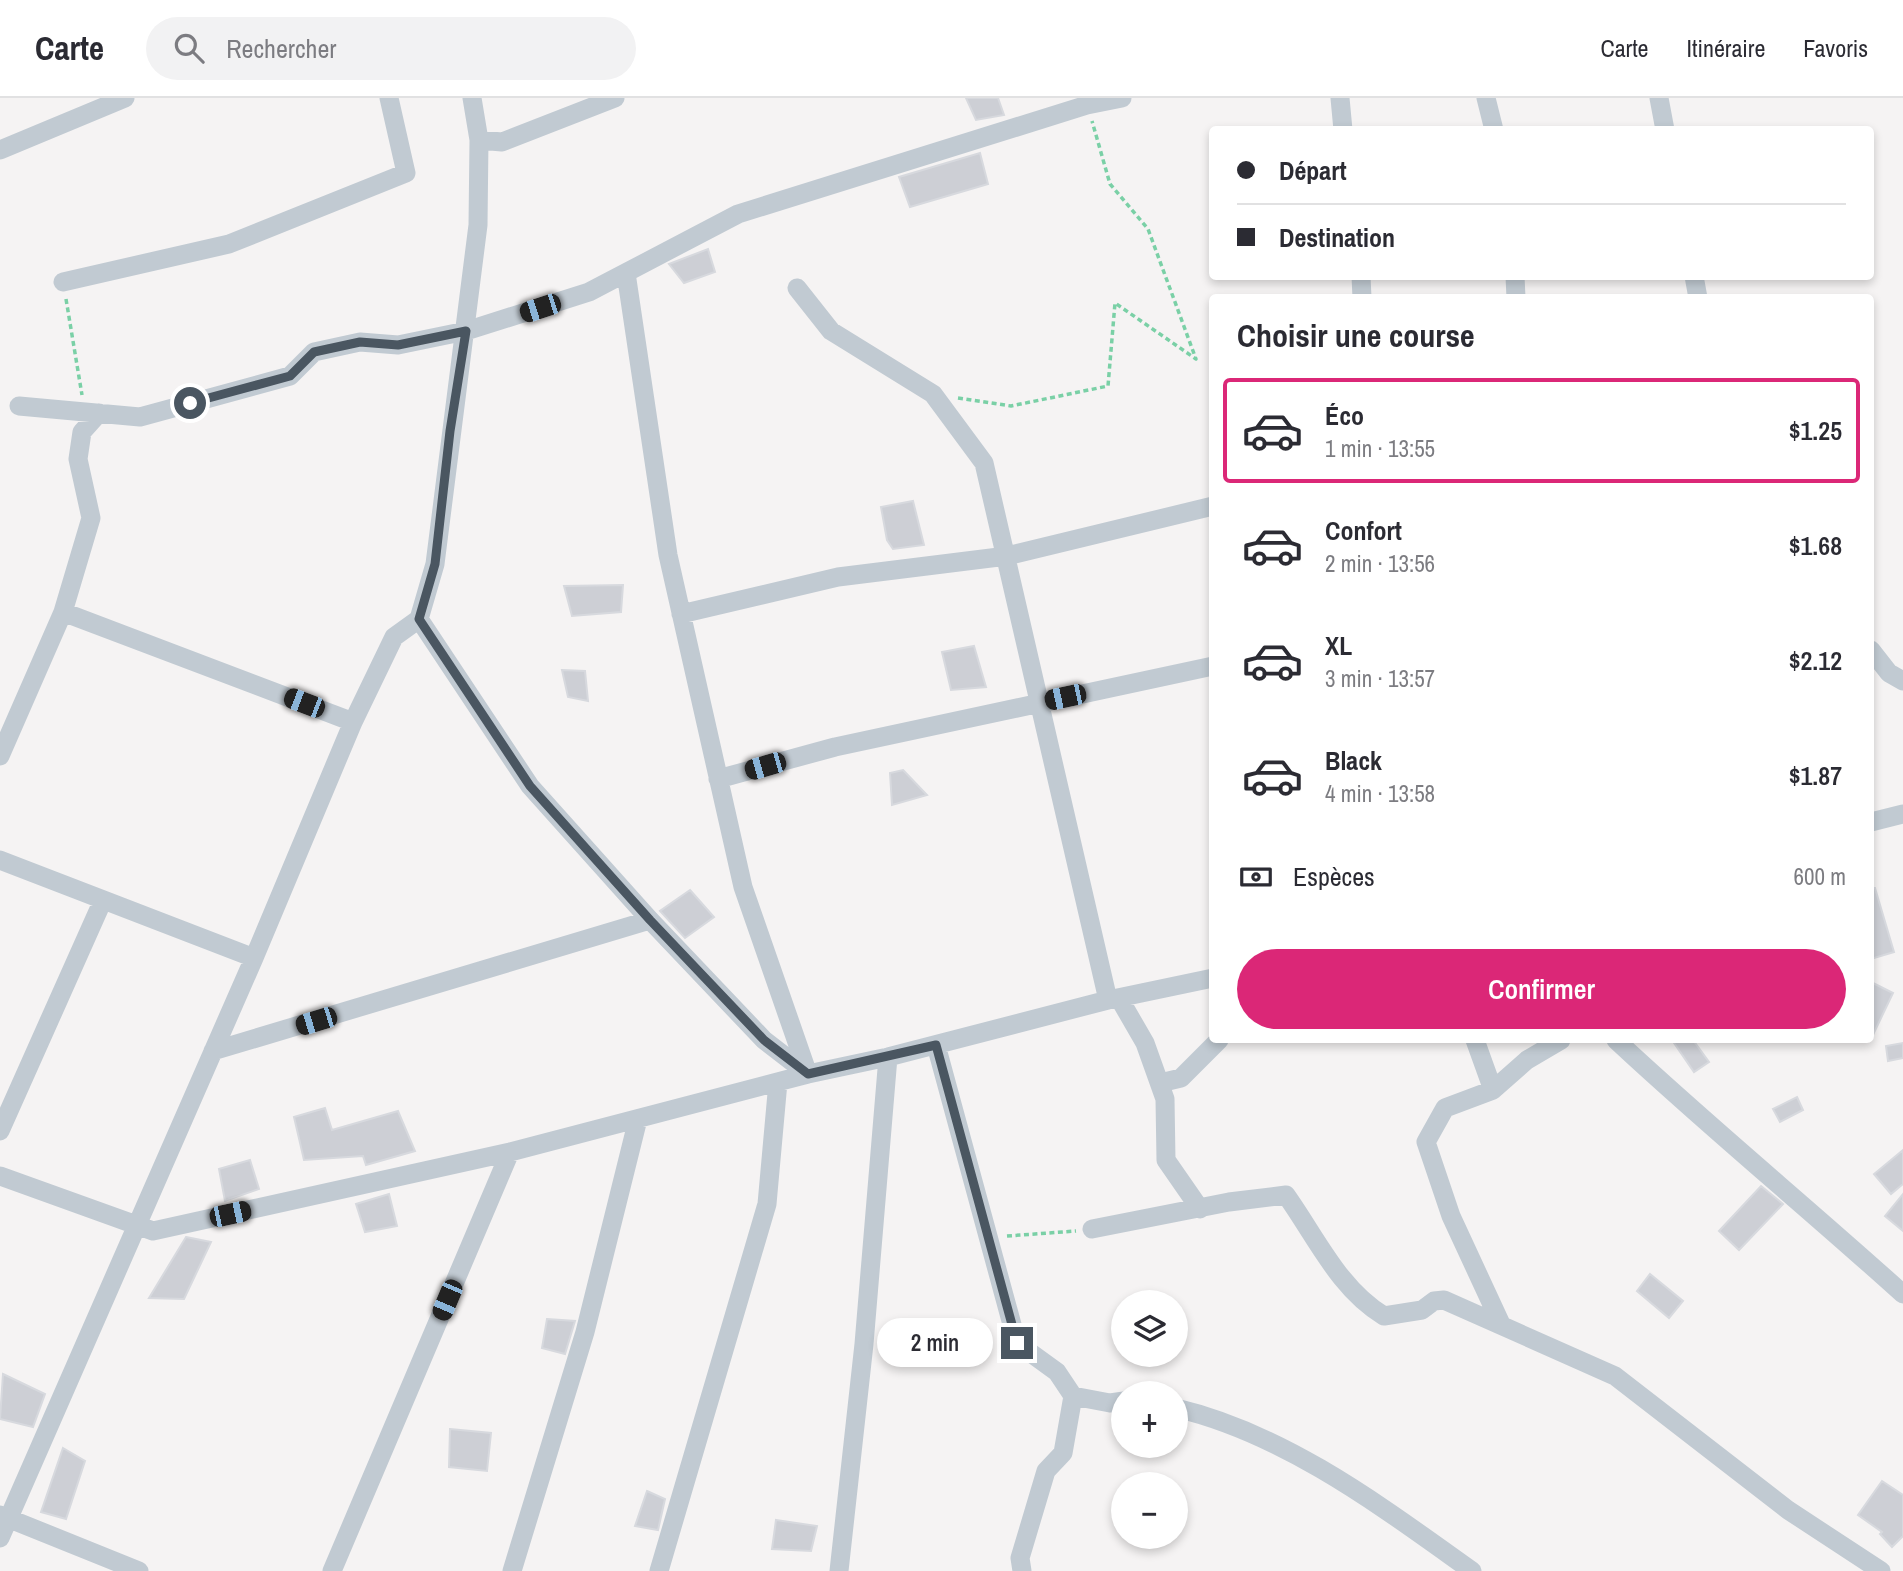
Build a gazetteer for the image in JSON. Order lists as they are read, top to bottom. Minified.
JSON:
{"page":{"header":"Carte","search":"Rechercher","nav":["Carte","Itinéraire","Favoris"],"banner":["Départ","Destination"],"heading":"Choisir une course","list":[{"name":"Éco","note":"1 min · 13:55","value":"$1.25"},{"name":"Confort","note":"2 min · 13:56","value":"$1.68"},{"name":"XL","note":"3 min · 13:57","value":"$2.12"},{"name":"Black","note":"4 min · 13:58","value":"$1.87"}],"pay":["Espèces","600 m"],"buttons":"Confirmer","map_buttons":["+","−"],"bubble":"2 min"}}
